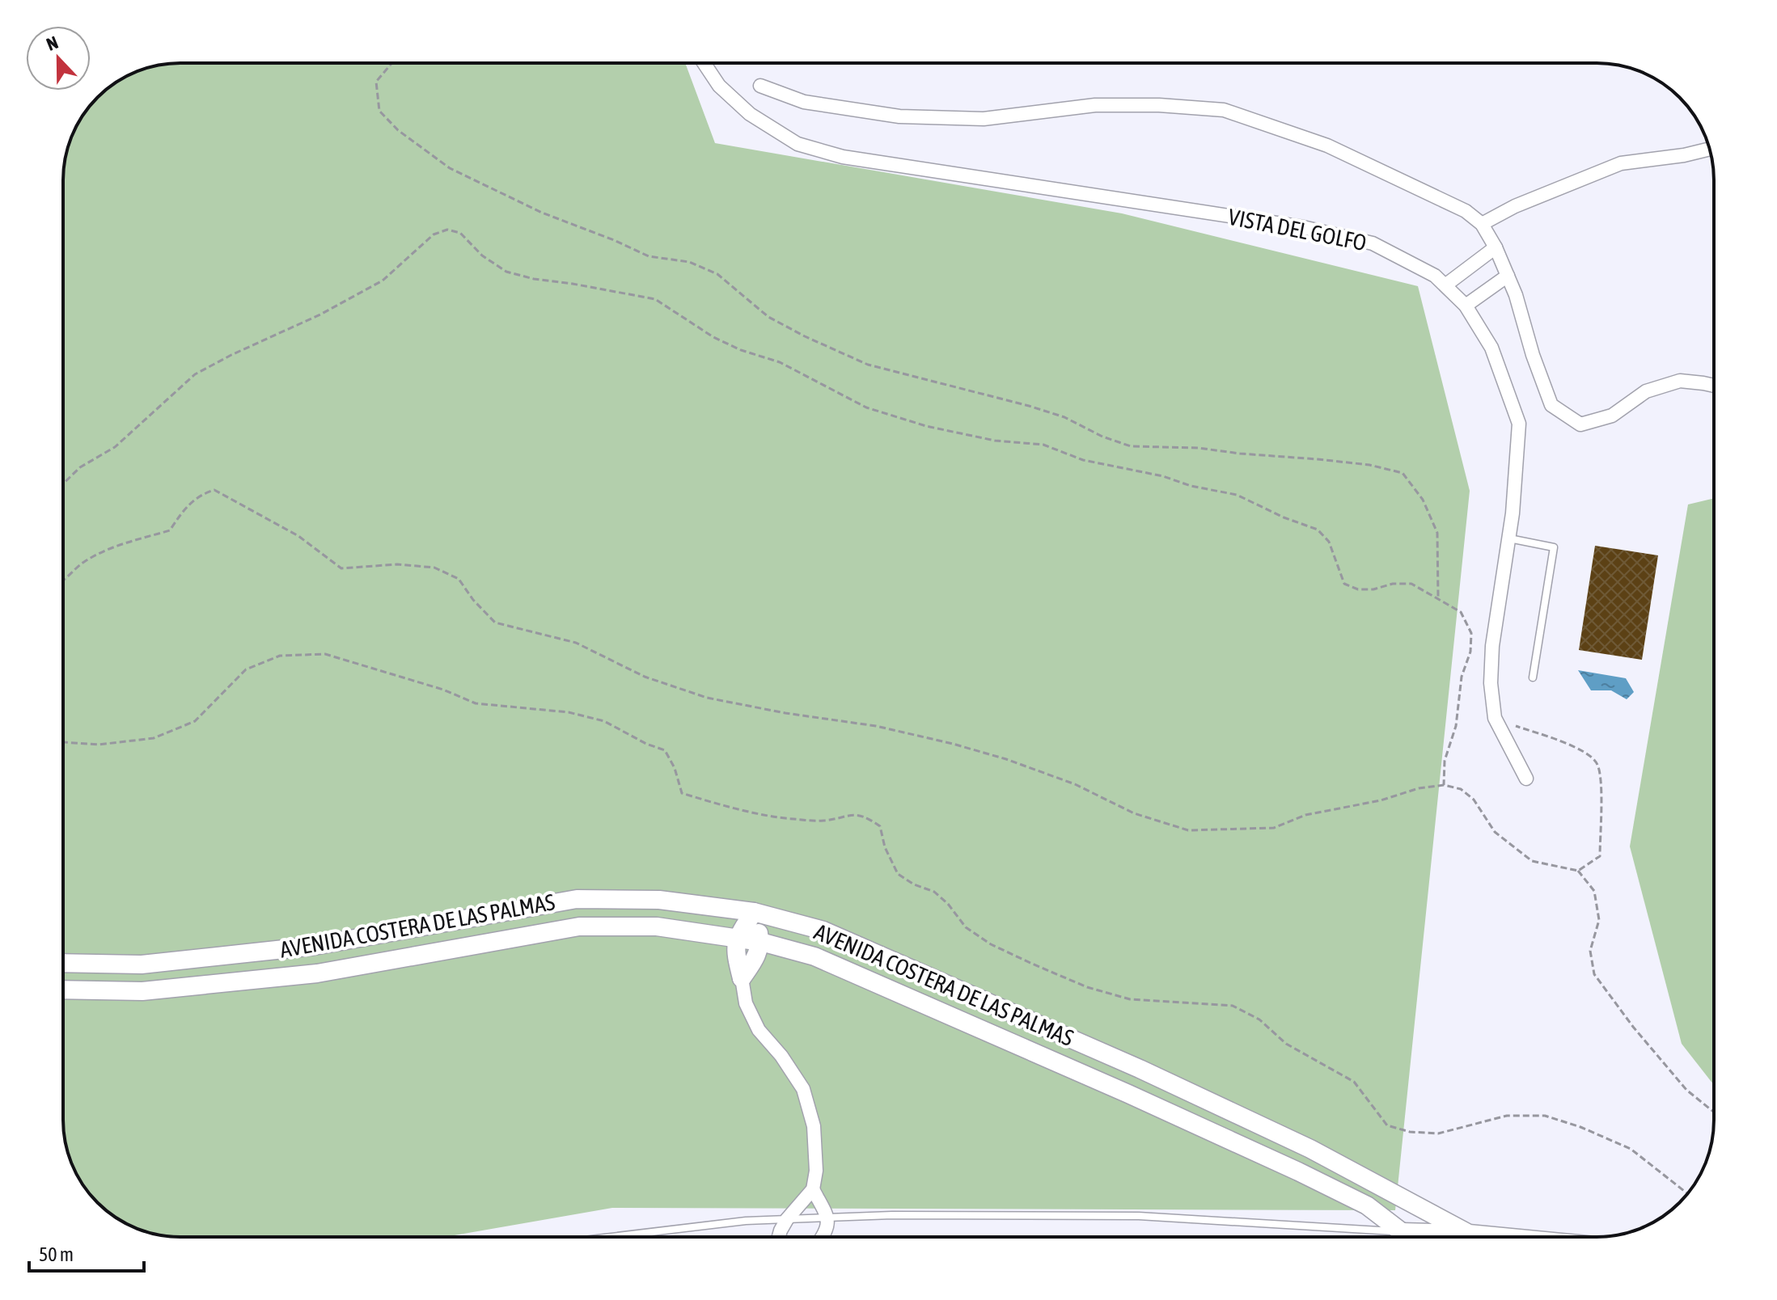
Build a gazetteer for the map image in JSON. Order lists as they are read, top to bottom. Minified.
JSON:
{"streets":{"main road":["AVENIDA COSTERA DE LAS PALMAS"],"street":["VISTA DEL GOLFO"]},"scale_bar":"50 m","north":"top"}
